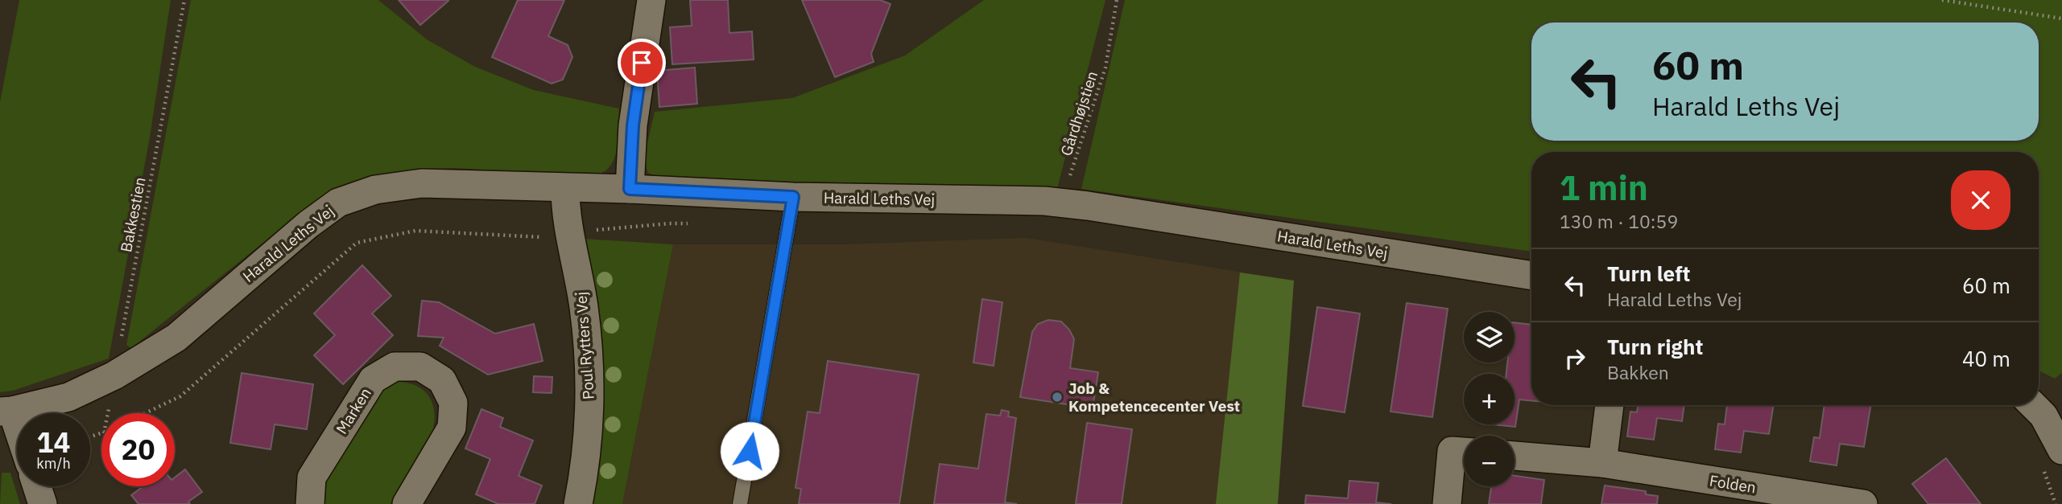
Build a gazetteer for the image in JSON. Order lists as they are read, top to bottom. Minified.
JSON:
{"streets":{"street":["Harald Leths Vej","Poul Rytters Vej","Marken","Folden"],"path":["Gårdhøjstien","Bakkestien"]},"crossings":[["Gårdhøjstien","Harald Leths Vej"],["Harald Leths Vej","Bakkestien"],["Harald Leths Vej","Poul Rytters Vej"]],"places":["Job & Kompetencecenter Vest"],"page":{"turn":["60 m","Harald Leths Vej"],"heading":["1 min","130 m · 10:59"],"list":[{"name":"Turn left","note":"Harald Leths Vej","value":"60 m"},{"name":"Turn right","note":"Bakken","value":"40 m"}],"map_buttons":["+","−"],"speed":"14 km/h","limit":"20"}}
